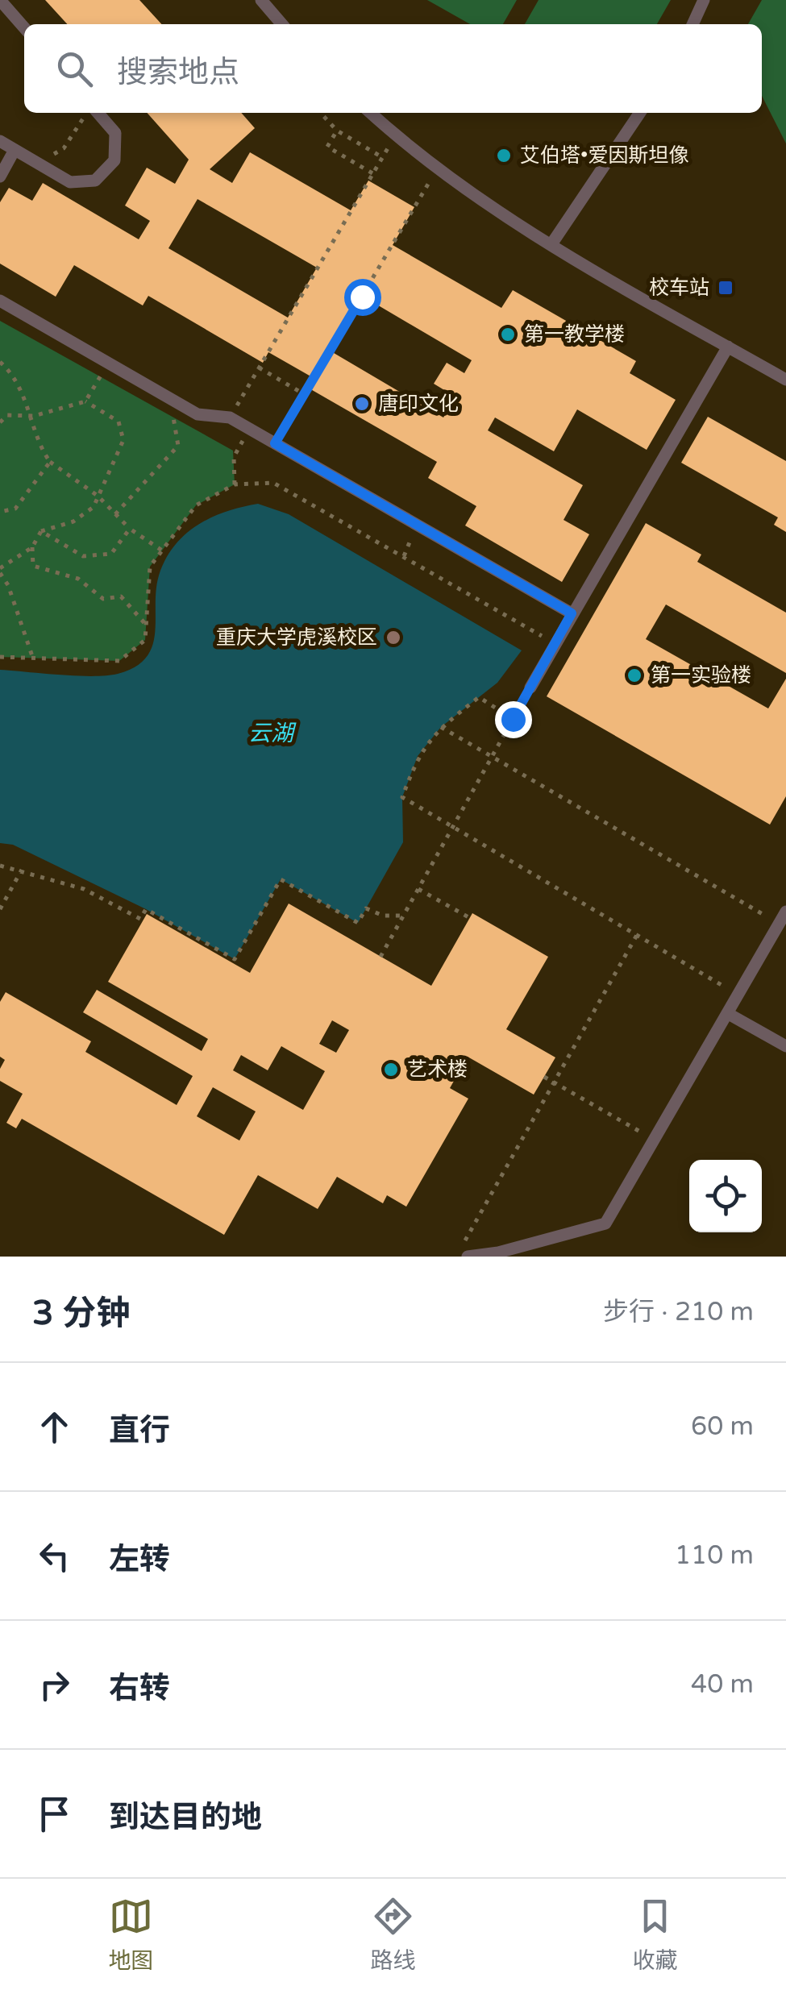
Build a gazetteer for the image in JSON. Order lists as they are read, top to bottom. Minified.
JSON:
{"water":["云湖"],"places":{"other":["艾伯塔•爱因斯坦像","第一教学楼","唐印文化","重庆大学虎溪校区","第一实验楼","艺术楼"],"transit":["校车站"]},"page":{"search":"搜索地点","heading":["3 分钟","步行 · 210 m"],"list":[["直行","60 m"],["左转","110 m"],["右转","40 m"],"到达目的地"],"nav":["地图","路线","收藏"]}}
